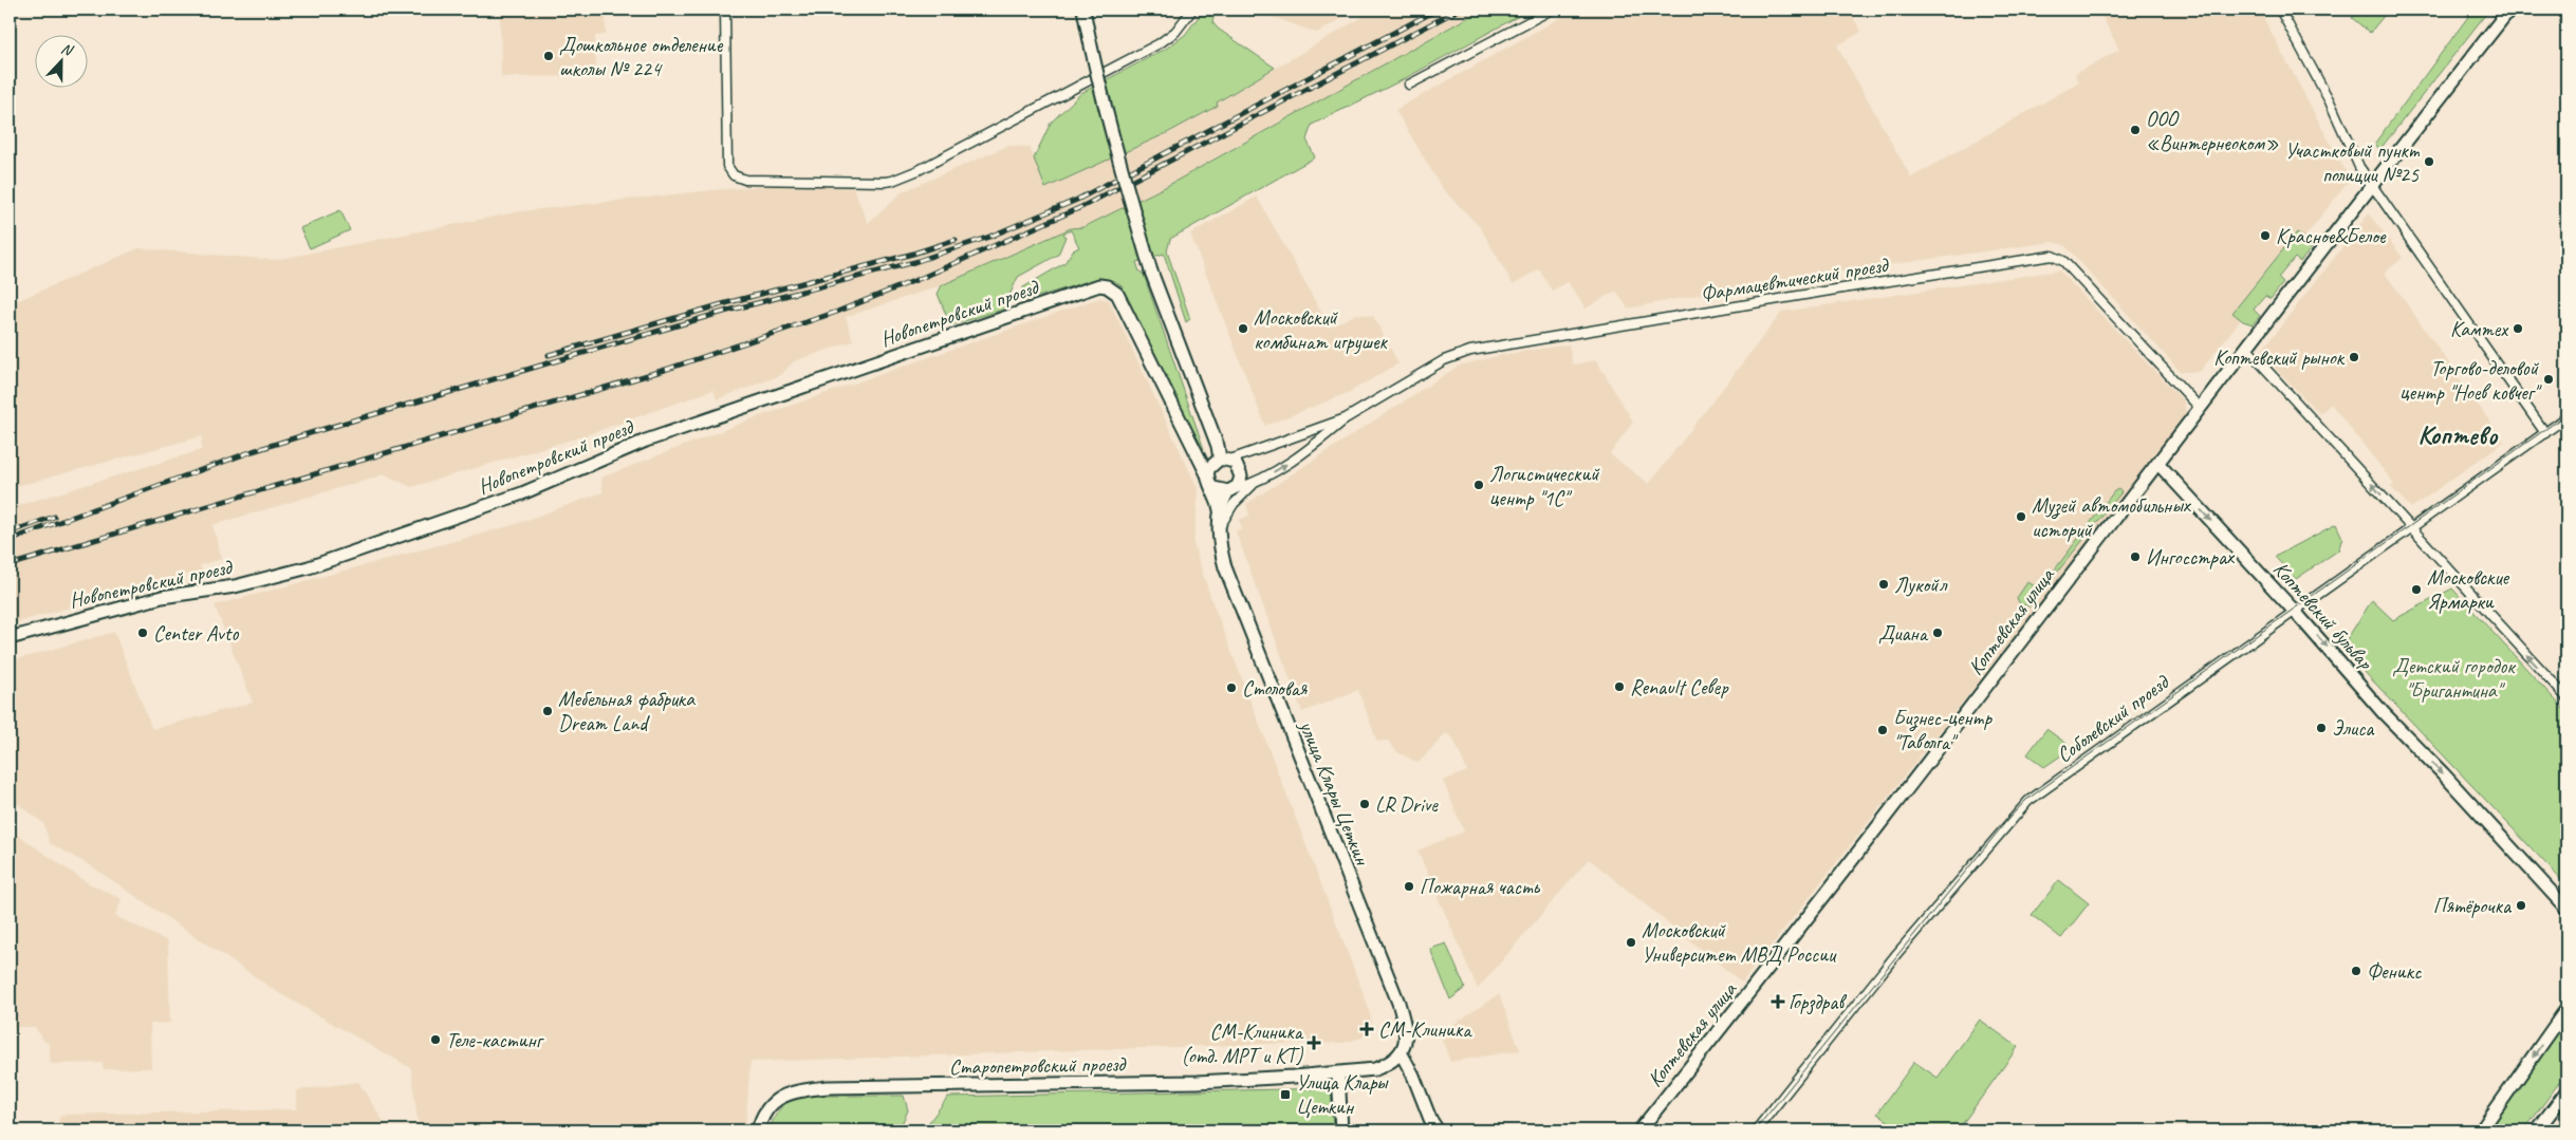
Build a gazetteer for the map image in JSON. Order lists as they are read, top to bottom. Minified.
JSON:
{"streets":{"street":["Фармацевтический проезд","Новопетровский проезд","Коптевский бульвар","Коптевская улица","Соболевский проезд","улица Клары Цеткин","Старопетровский проезд"]},"crossings":[["Фармацевтический проезд","Новопетровский проезд"],["Фармацевтический проезд","Коптевская улица"],["Фармацевтический проезд","улица Клары Цеткин"],["Новопетровский проезд","улица Клары Цеткин"],["Коптевский бульвар","Коптевская улица"],["Коптевский бульвар","Соболевский проезд"]],"one_way":["Коптевский бульвар"],"districts":["Коптево"],"parks":["Детский городок \"Бригантина\""],"places":{"other":["Дошкольное отделение школы № 224","ООО «Винтернеоком»","Участковый пункт полиции №25","Красное&Белое","Московский комбинат игрушек","Камтех","Коптевский рынок","Торгово-деловой центр \"Ноев ковчег\"","Логистический центр \"1С\"","Музей автомобильных историй","Ингосстрах","Лукойл","Московские Ярмарки","Center Avto","Диана","Renault Север","Столовая","Мебельная фабрика Dream Land","Элиса","Бизнес-центр \"Таволга\"","LR Drive","Пожарная часть","Пятёрочка","Московский Университет МВД России","Феникс","Теле-кастинг"],"health":["Горздрав","СМ-Клиника","СМ-Клиника (отд. МРТ и КТ)"],"transit":["Улица Клары Цеткин"]},"north":"top"}
